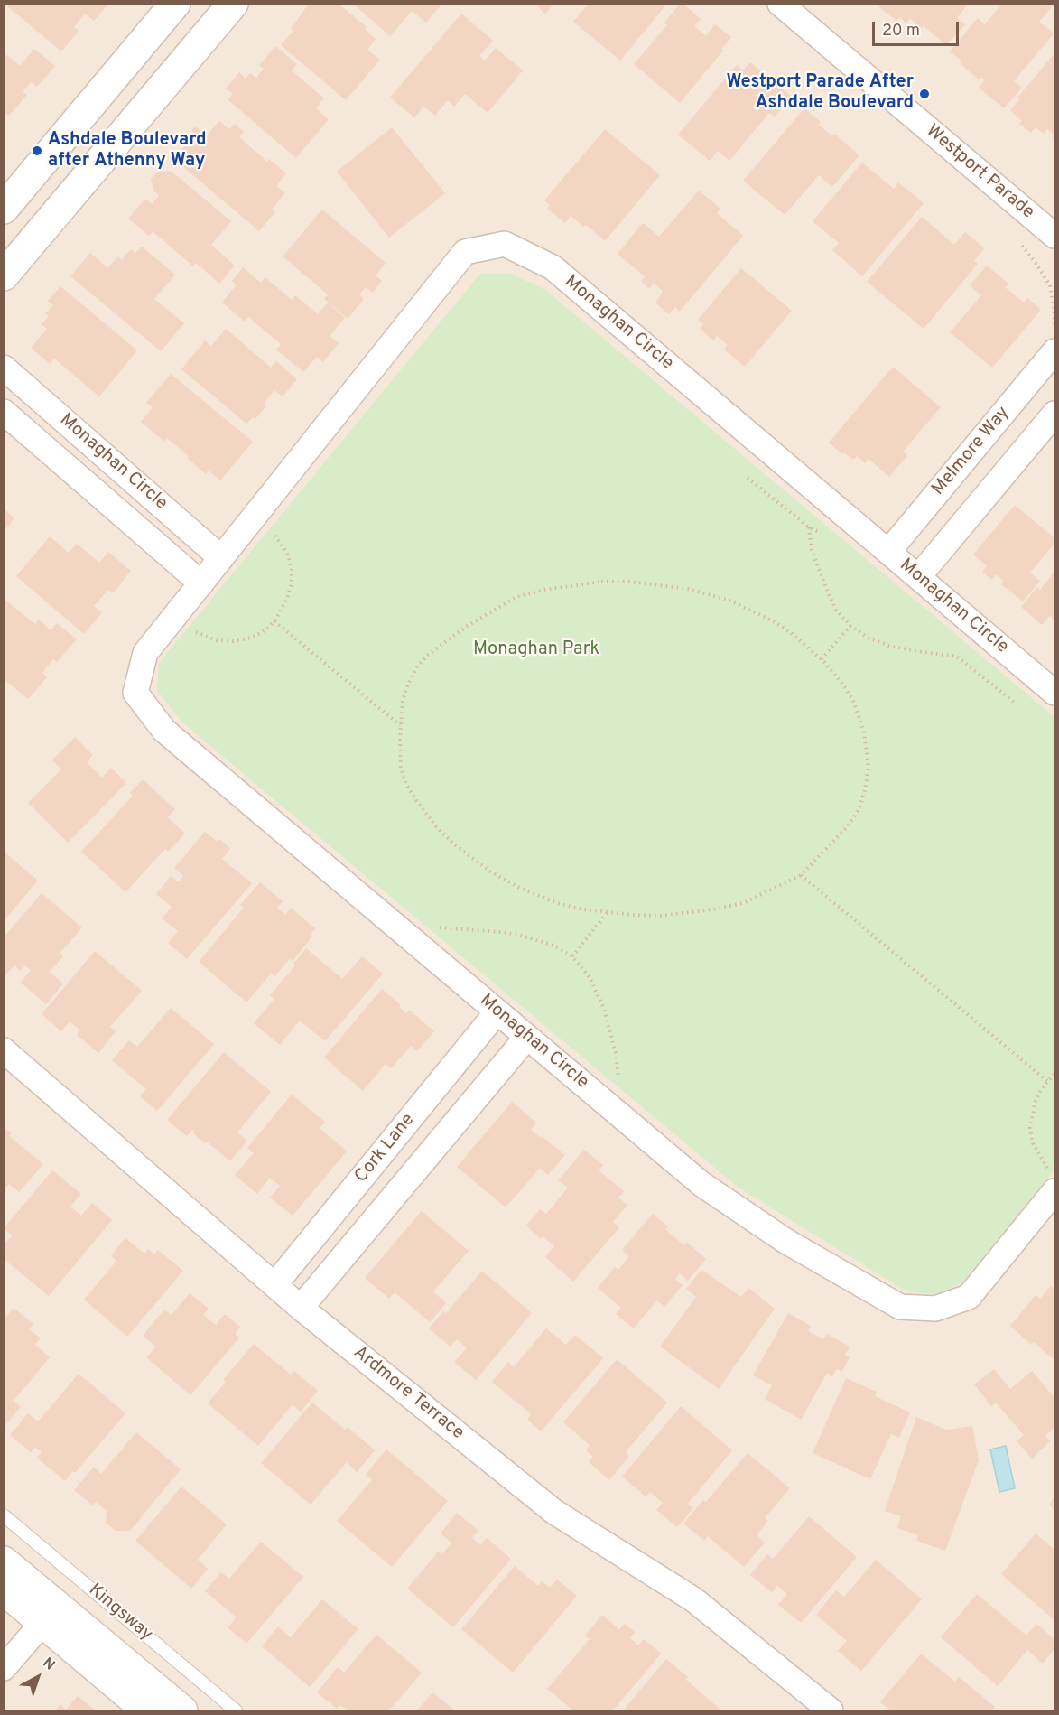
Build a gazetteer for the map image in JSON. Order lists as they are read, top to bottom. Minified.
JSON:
{"streets":{"street":["Westport Parade","Monaghan Circle","Melmore Way","Cork Lane","Ardmore Terrace","Kingsway"]},"crossings":[["Monaghan Circle","Melmore Way"],["Monaghan Circle","Cork Lane"],["Cork Lane","Ardmore Terrace"]],"parks":["Monaghan Park"],"places":["Westport Parade After Ashdale Boulevard","Ashdale Boulevard after Athenny Way"],"scale_bar":"20 m","north":"top right"}
